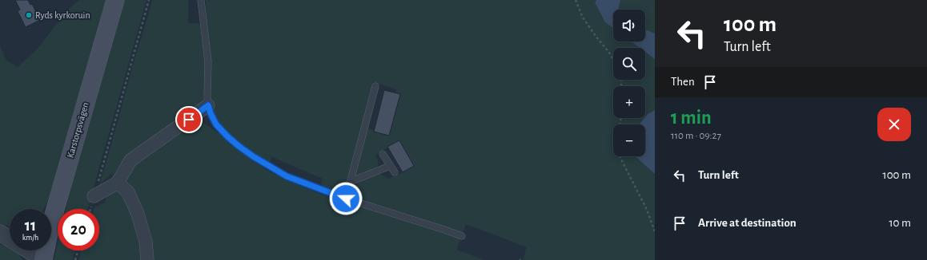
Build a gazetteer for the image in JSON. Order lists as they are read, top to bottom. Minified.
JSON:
{"streets":{"main road":["Karstorpsvägen"]},"places":["Ryds kyrkoruin"],"page":{"turn":["100 m","Turn left"],"map_buttons":["+","−"],"then":"Then","heading":["1 min","110 m · 09:27"],"list":[{"name":"Turn left","value":"100 m"},{"name":"Arrive at destination","value":"10 m"}],"speed":"11 km/h","limit":"20"}}
